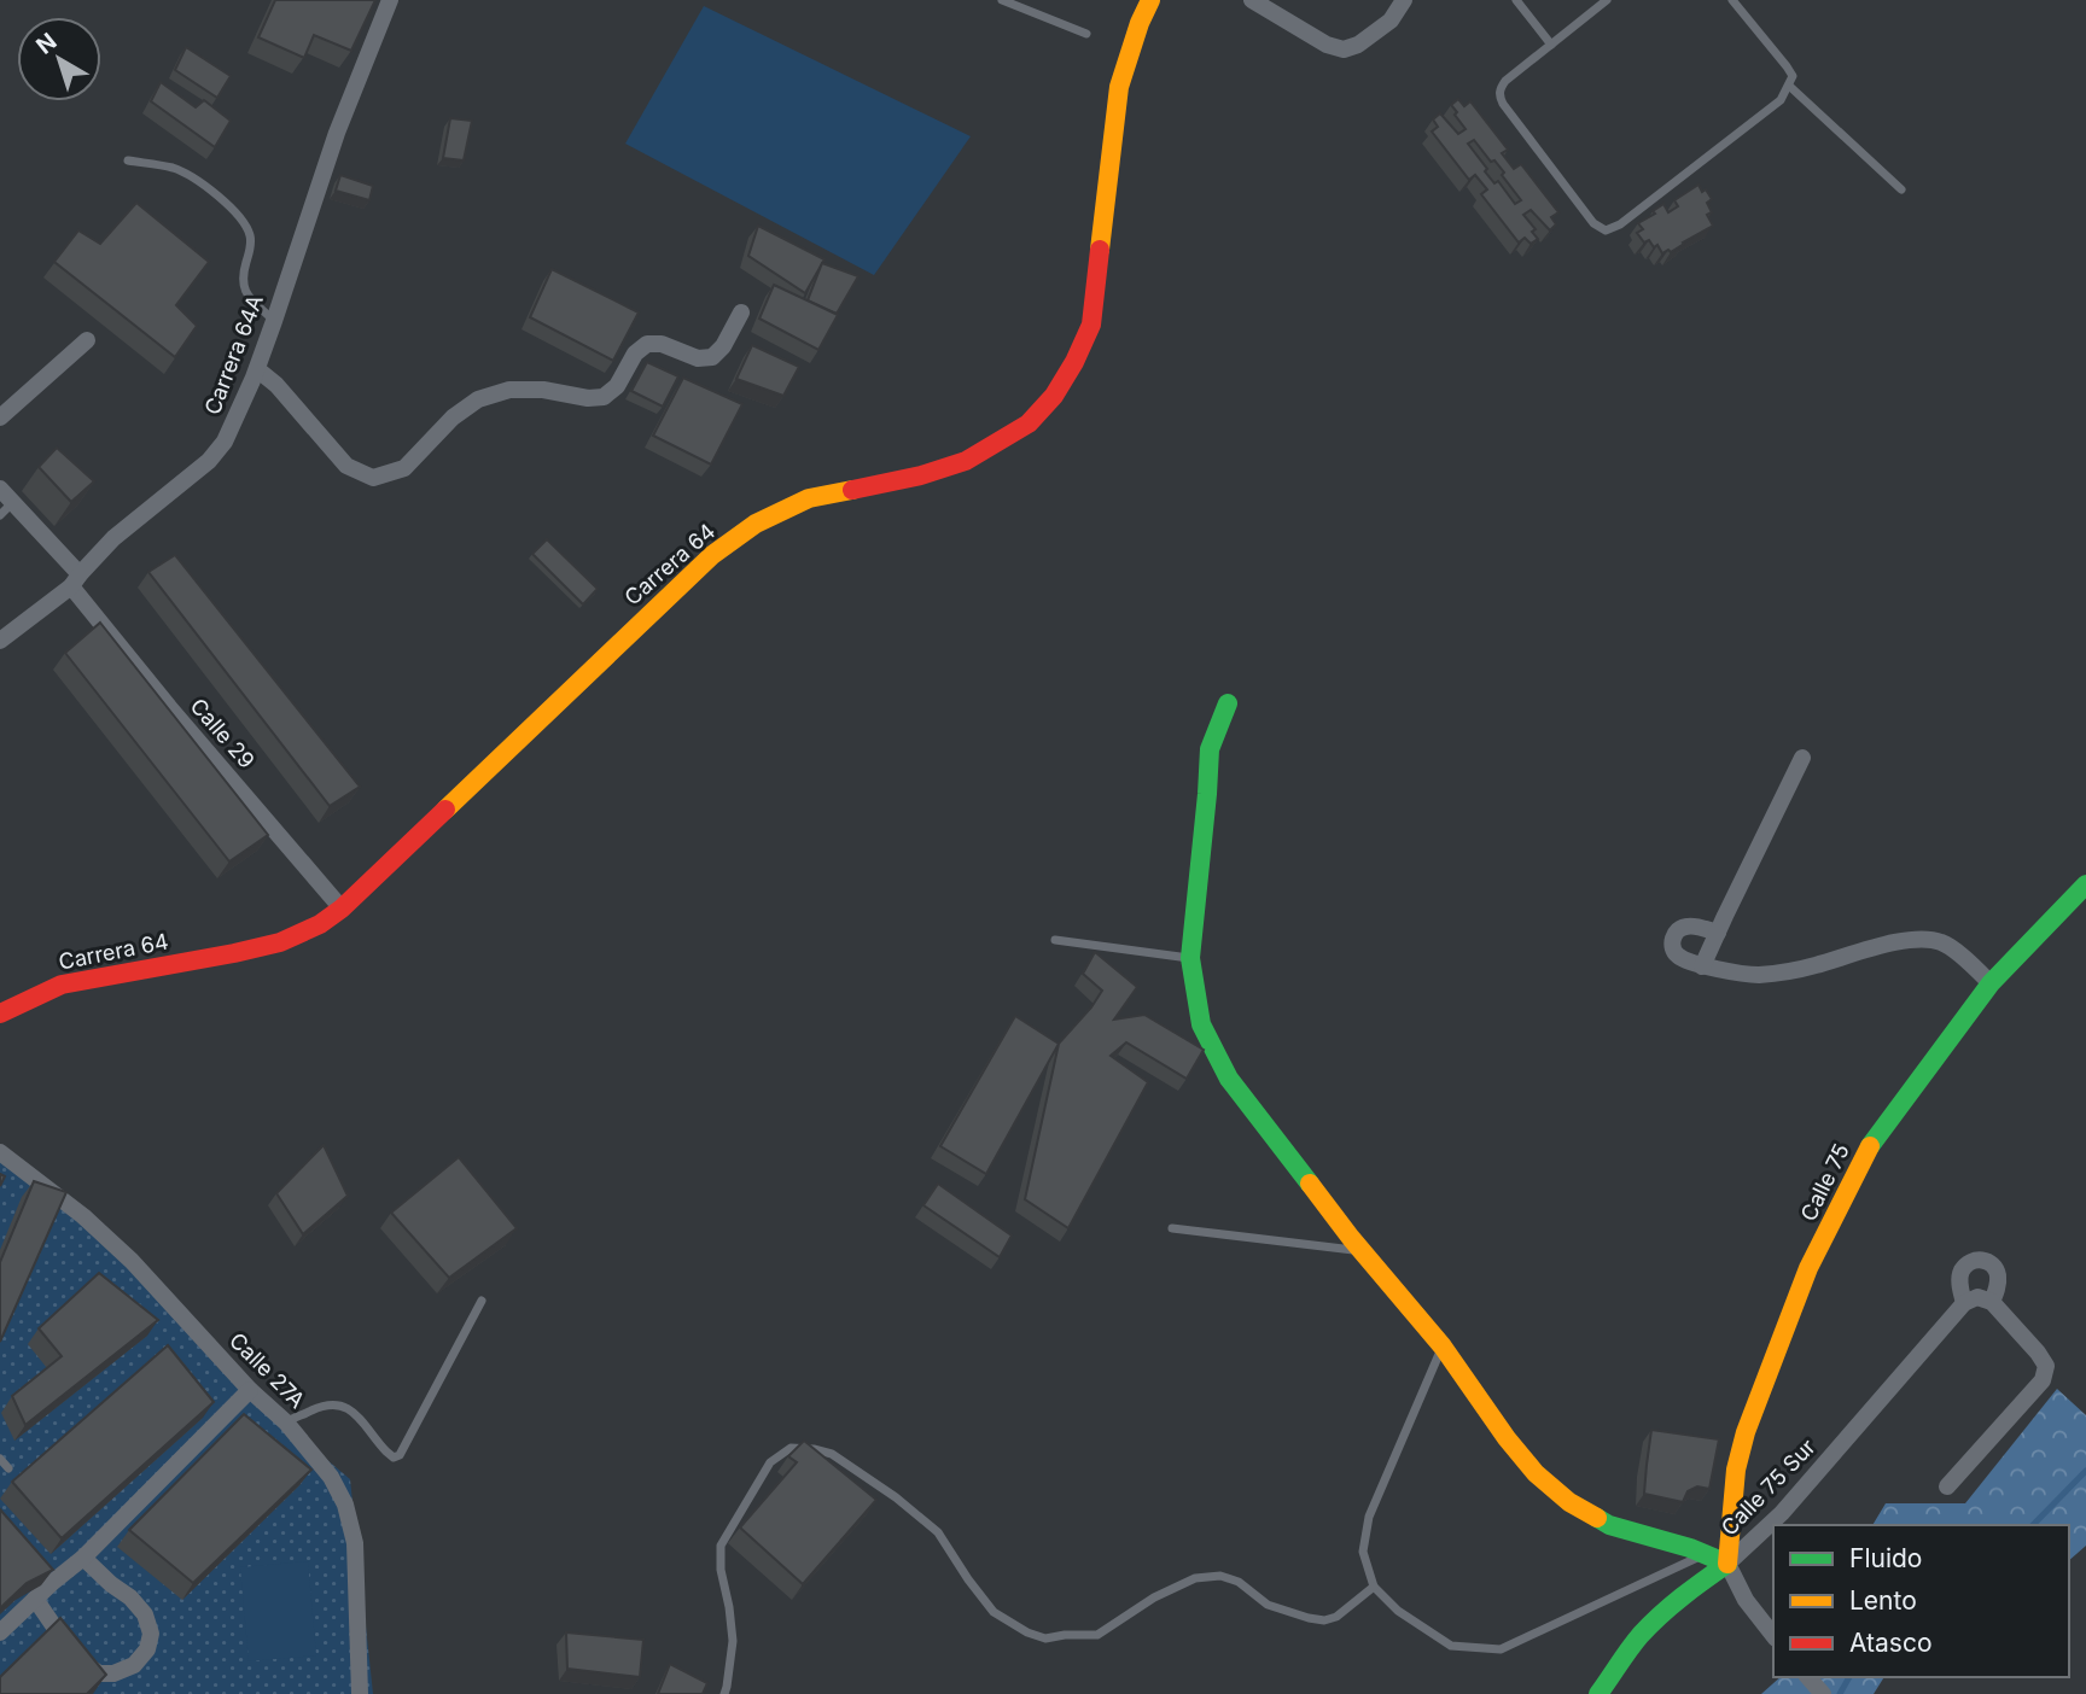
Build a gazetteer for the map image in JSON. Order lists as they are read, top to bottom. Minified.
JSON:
{"streets":{"street":["Carrera 64A","Carrera 64","Calle 29","Calle 75","Calle 27A","Calle 75 Sur"]},"crossings":[["Carrera 64A","Calle 29"],["Carrera 64","Calle 29"],["Calle 75","Calle 75 Sur"]],"legend":["Fluido","Lento","Atasco"],"north":"top left"}
